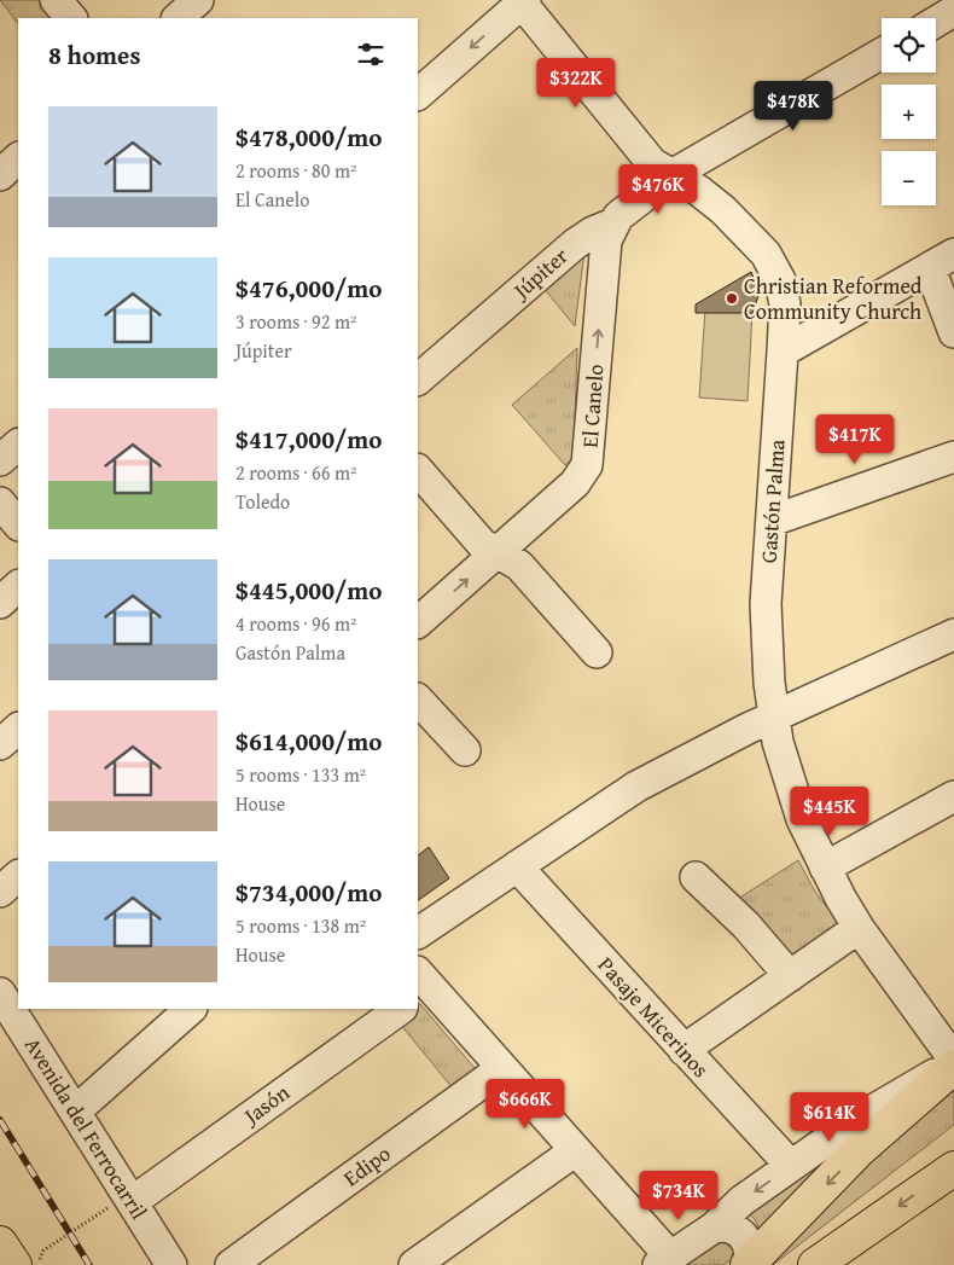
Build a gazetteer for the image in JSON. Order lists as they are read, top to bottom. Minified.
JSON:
{"streets":{"street":["Júpiter","El Canelo","Gastón Palma","Pasaje Micerinos","Jasón","Avenida del Ferrocarril","Edipo"]},"crossings":[["Júpiter","El Canelo"],["Júpiter","Gastón Palma"],["Jasón","Avenida del Ferrocarril"]],"one_way":["El Canelo"],"places":["Christian Reformed Community Church"],"page":{"map_buttons":["+","−"],"heading":"8 homes","price":["$322K","$478K","$476K","$417K","$445K","$666K","$614K","$734K"],"list":[{"name":"$478,000/mo","note":"2 rooms · 80 m² · El Canelo"},{"name":"$476,000/mo","note":"3 rooms · 92 m² · Júpiter"},{"name":"$417,000/mo","note":"2 rooms · 66 m² · Toledo"},{"name":"$445,000/mo","note":"4 rooms · 96 m² · Gastón Palma"},{"name":"$614,000/mo","note":"5 rooms · 133 m² · House"},{"name":"$734,000/mo","note":"5 rooms · 138 m² · House"}]}}
